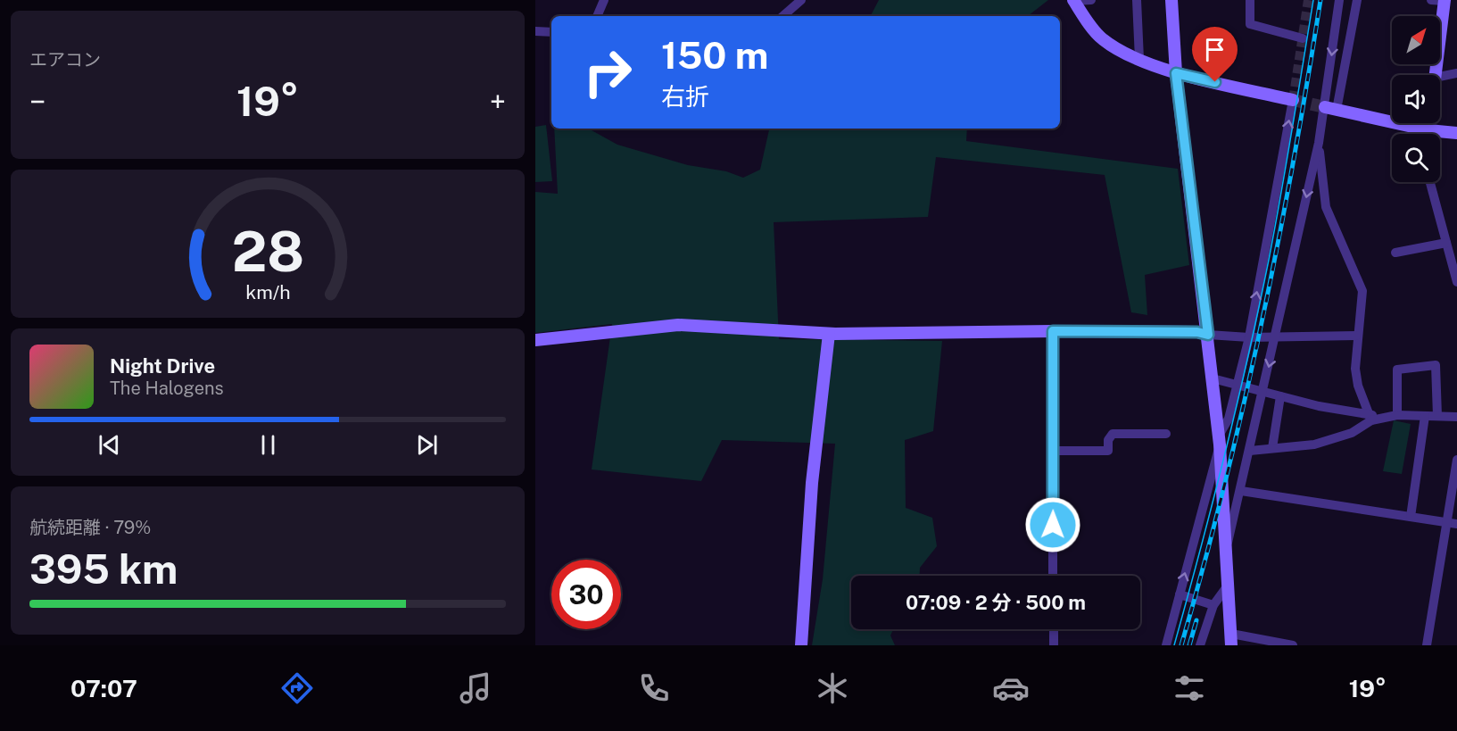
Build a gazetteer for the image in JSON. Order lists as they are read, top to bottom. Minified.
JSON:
{"north":"top right","page":{"tile":["エアコン",["航続距離 · 79%","395 km"]],"turn":["150 m","右折"],"heat":["−","19°","+"],"song":["Night Drive","The Halogens"],"limit":"30","trip":"07:09 · 2 分 · 500 m","tabs":["07:07","19°"],"gauge":["28","km/h"]}}
